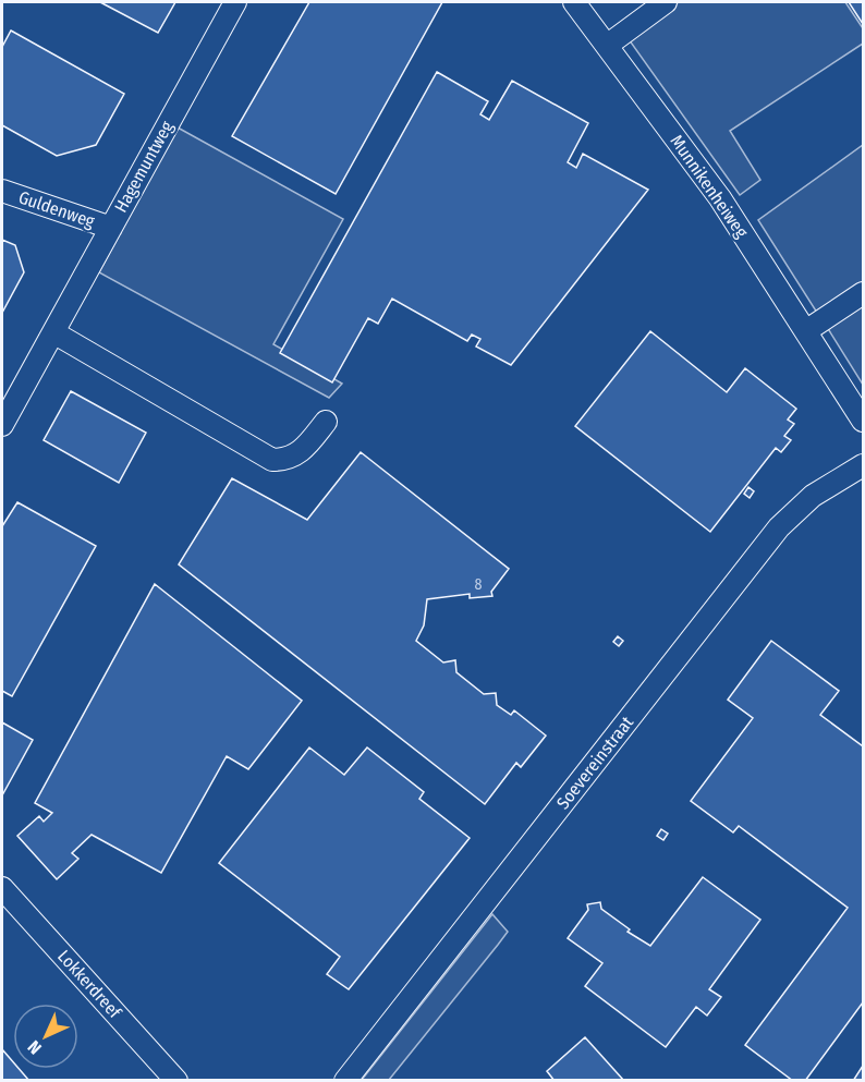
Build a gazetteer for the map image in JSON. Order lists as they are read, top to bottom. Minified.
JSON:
{"streets":{"street":["Hagemuntweg","Munnikenheiweg","Guldenweg","Soevereinstraat","Lokkerdreef"]},"crossings":[["Hagemuntweg","Guldenweg"]],"house_numbers":["8"],"north":"bottom left"}
